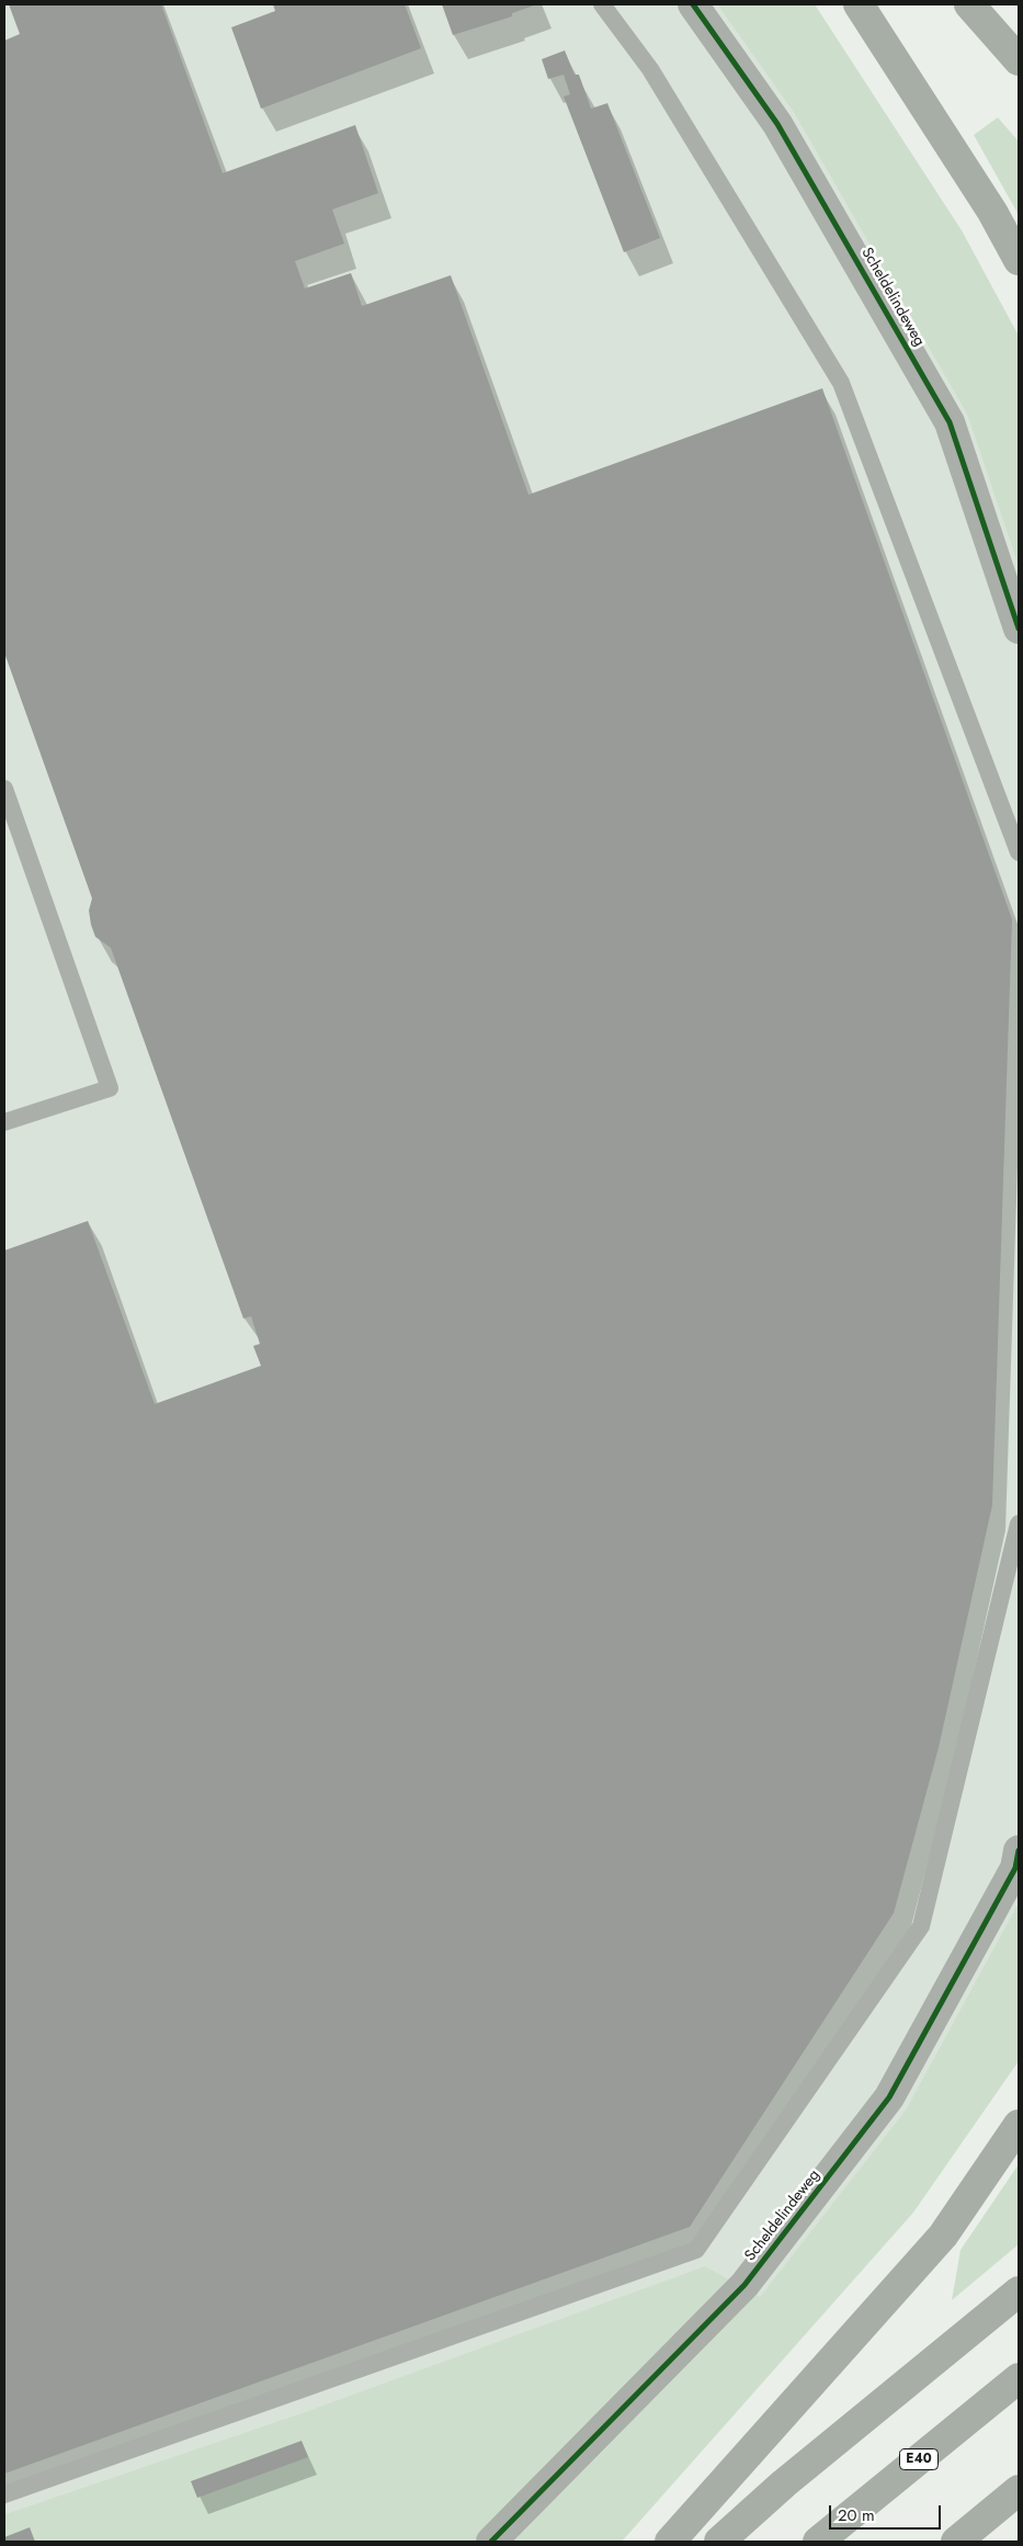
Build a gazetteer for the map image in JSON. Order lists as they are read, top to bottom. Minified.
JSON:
{"streets":{"highway":["E40"],"street":["Scheldelindeweg"]},"scale_bar":"20 m"}
